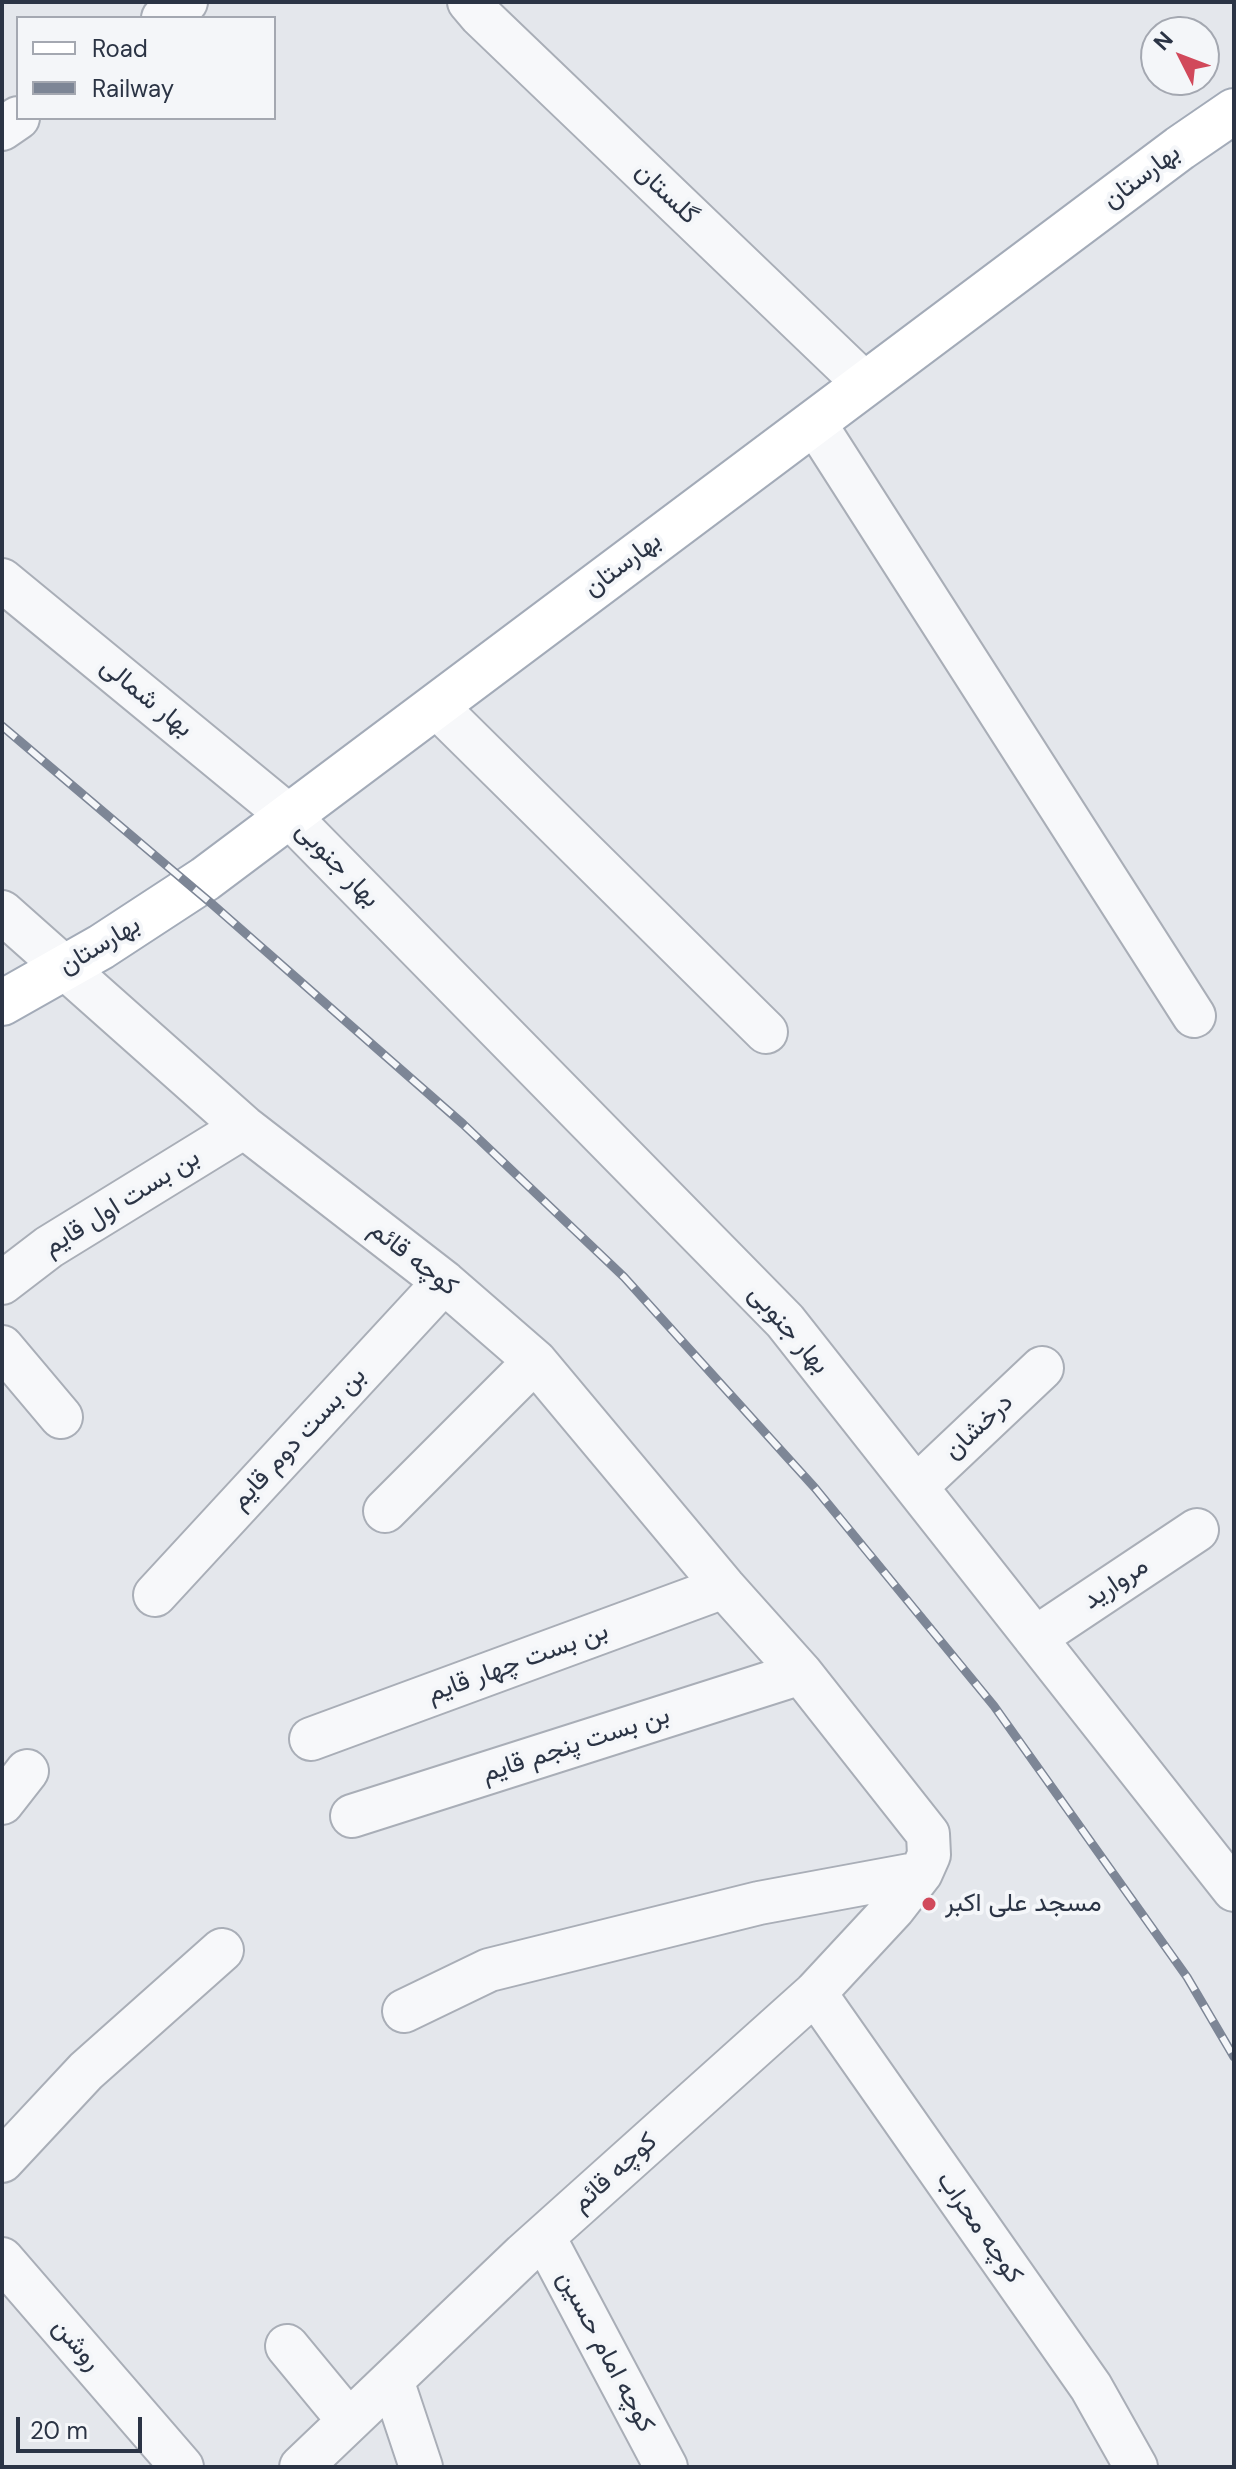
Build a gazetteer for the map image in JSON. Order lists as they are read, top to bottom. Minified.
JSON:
{"streets":{"main road":["بهارستان"],"street":["گلستان","بهار شمالی","بهار جنوبی","بن بست اول قایم","کوچه قائم","درخشان","بن بست دوم قایم","مروارید","بن بست چهار قایم","بن بست پنجم قایم","کوچه محراب","روشن","کوچه امام حسین"]},"crossings":[["بهارستان","گلستان"],["بهارستان","بهار شمالی"],["بهارستان","بهار جنوبی"],["بهارستان","کوچه قائم"],["بهار شمالی","بهار جنوبی"],["بهار جنوبی","درخشان"],["بهار جنوبی","مروارید"],["بن بست اول قایم","کوچه قائم"],["کوچه قائم","بن بست دوم قایم"],["کوچه قائم","بن بست چهار قایم"],["کوچه قائم","بن بست پنجم قایم"],["کوچه قائم","کوچه محراب"],["کوچه قائم","کوچه امام حسین"]],"places":["مسجد علی اکبر"],"legend":["Road","Railway"],"scale_bar":"20 m","north":"top left"}
